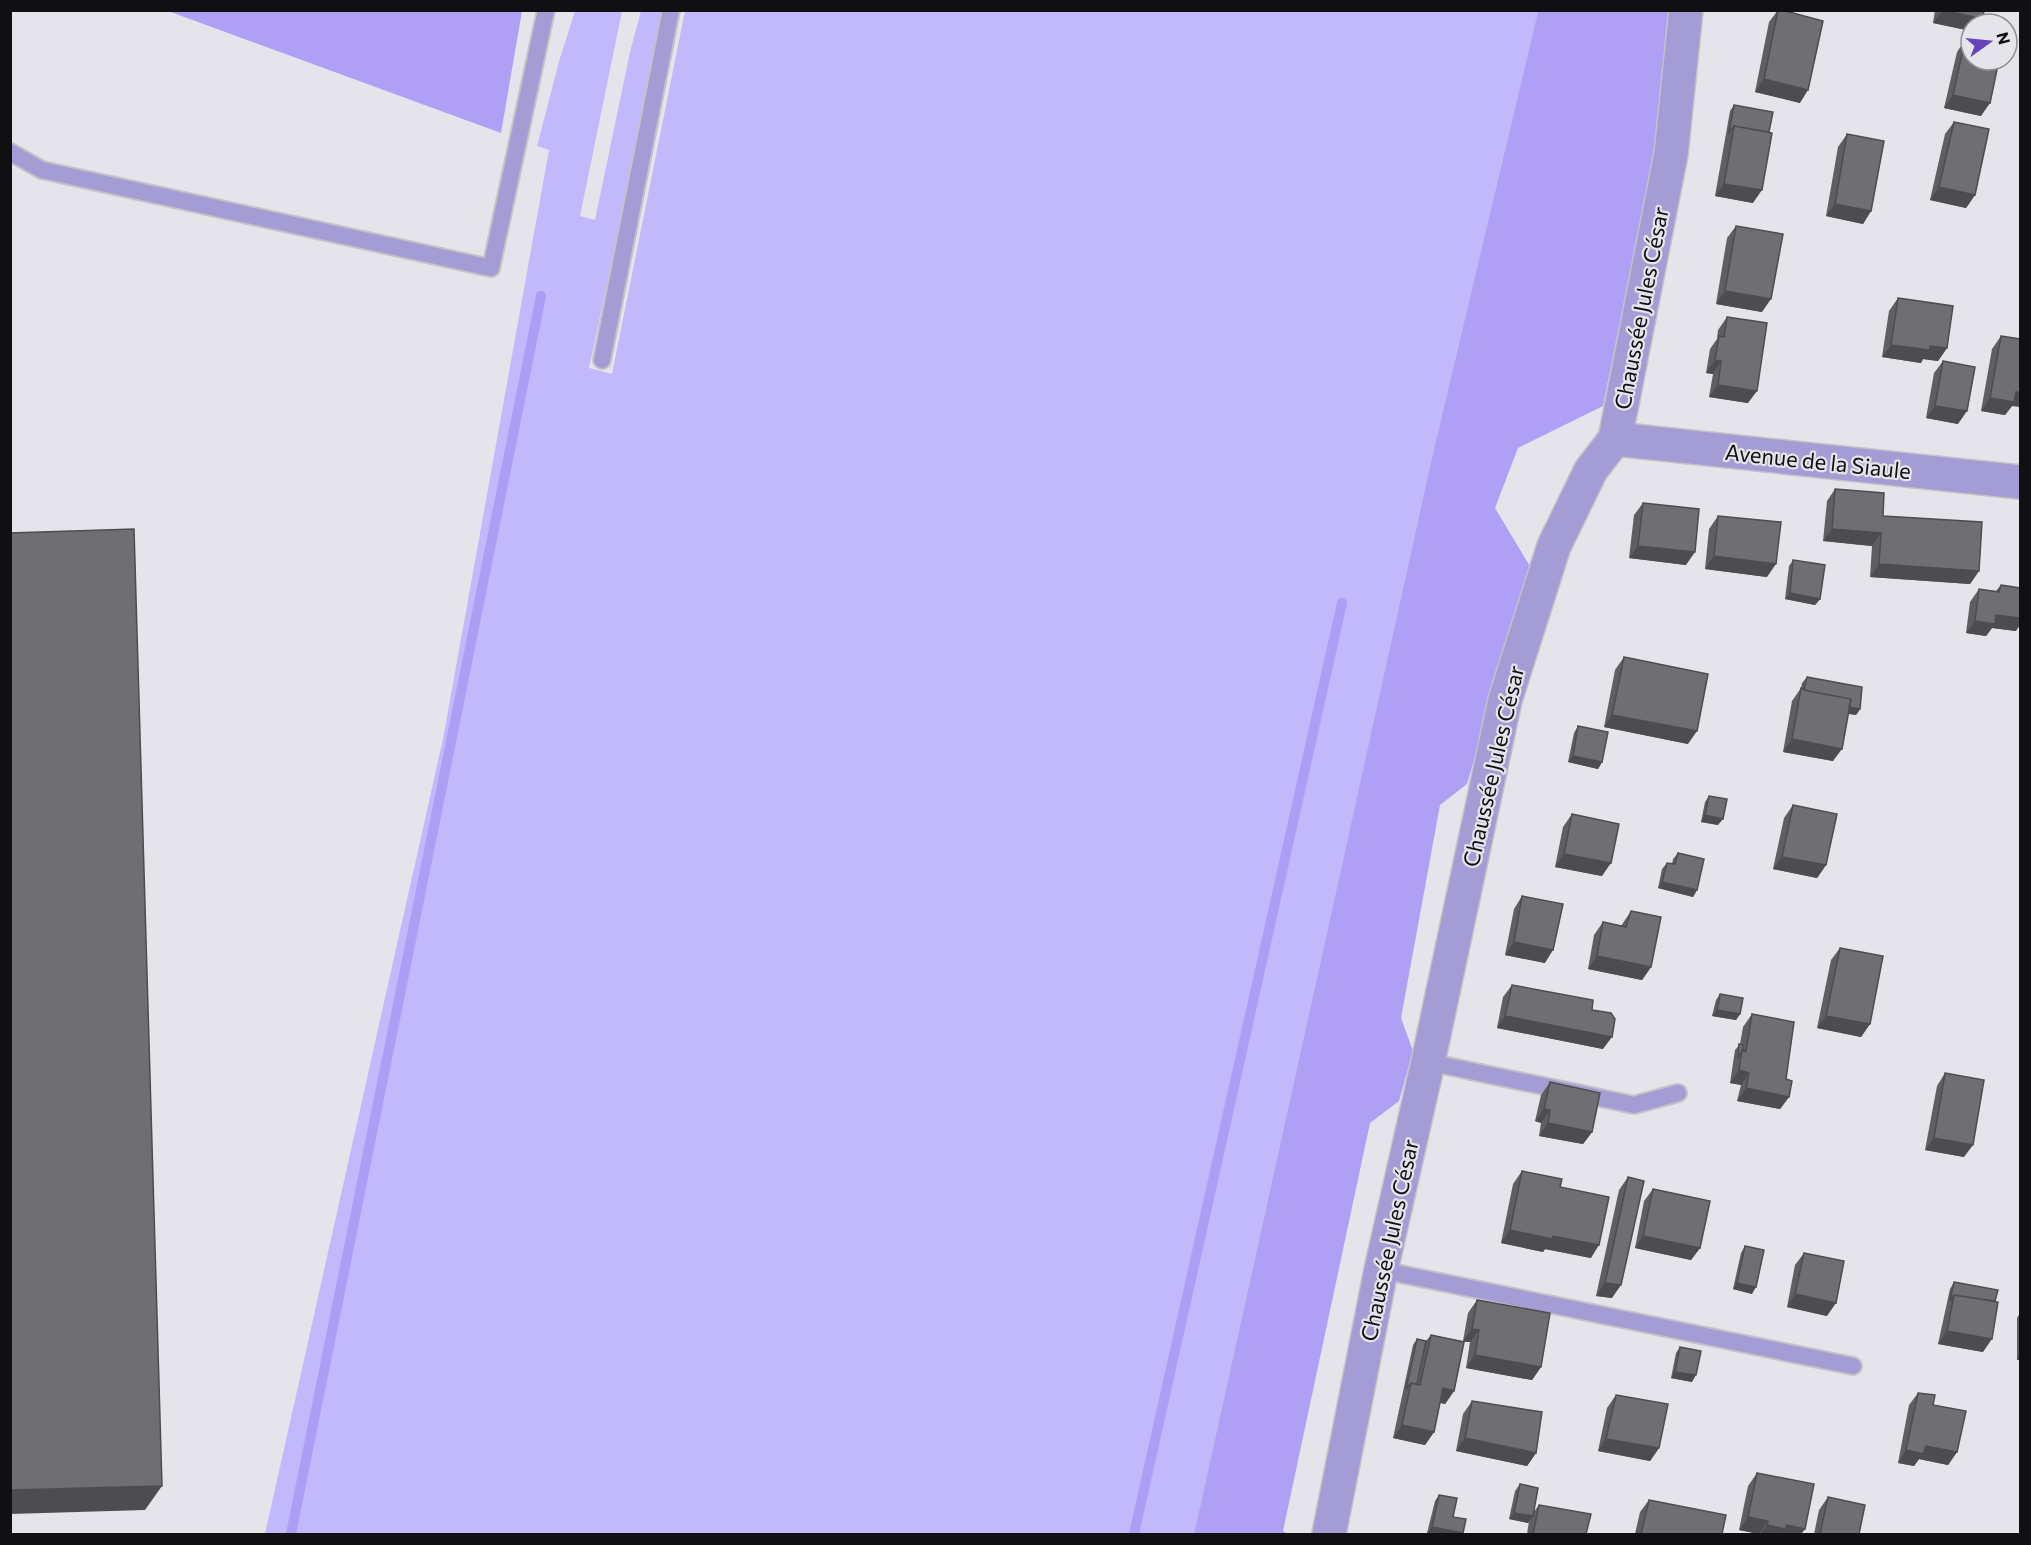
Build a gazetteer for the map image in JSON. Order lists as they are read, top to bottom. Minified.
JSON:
{"streets":{"street":["Chaussée Jules César","Avenue de la Siaule"]},"crossings":[["Chaussée Jules César","Avenue de la Siaule"]],"north":"right"}
